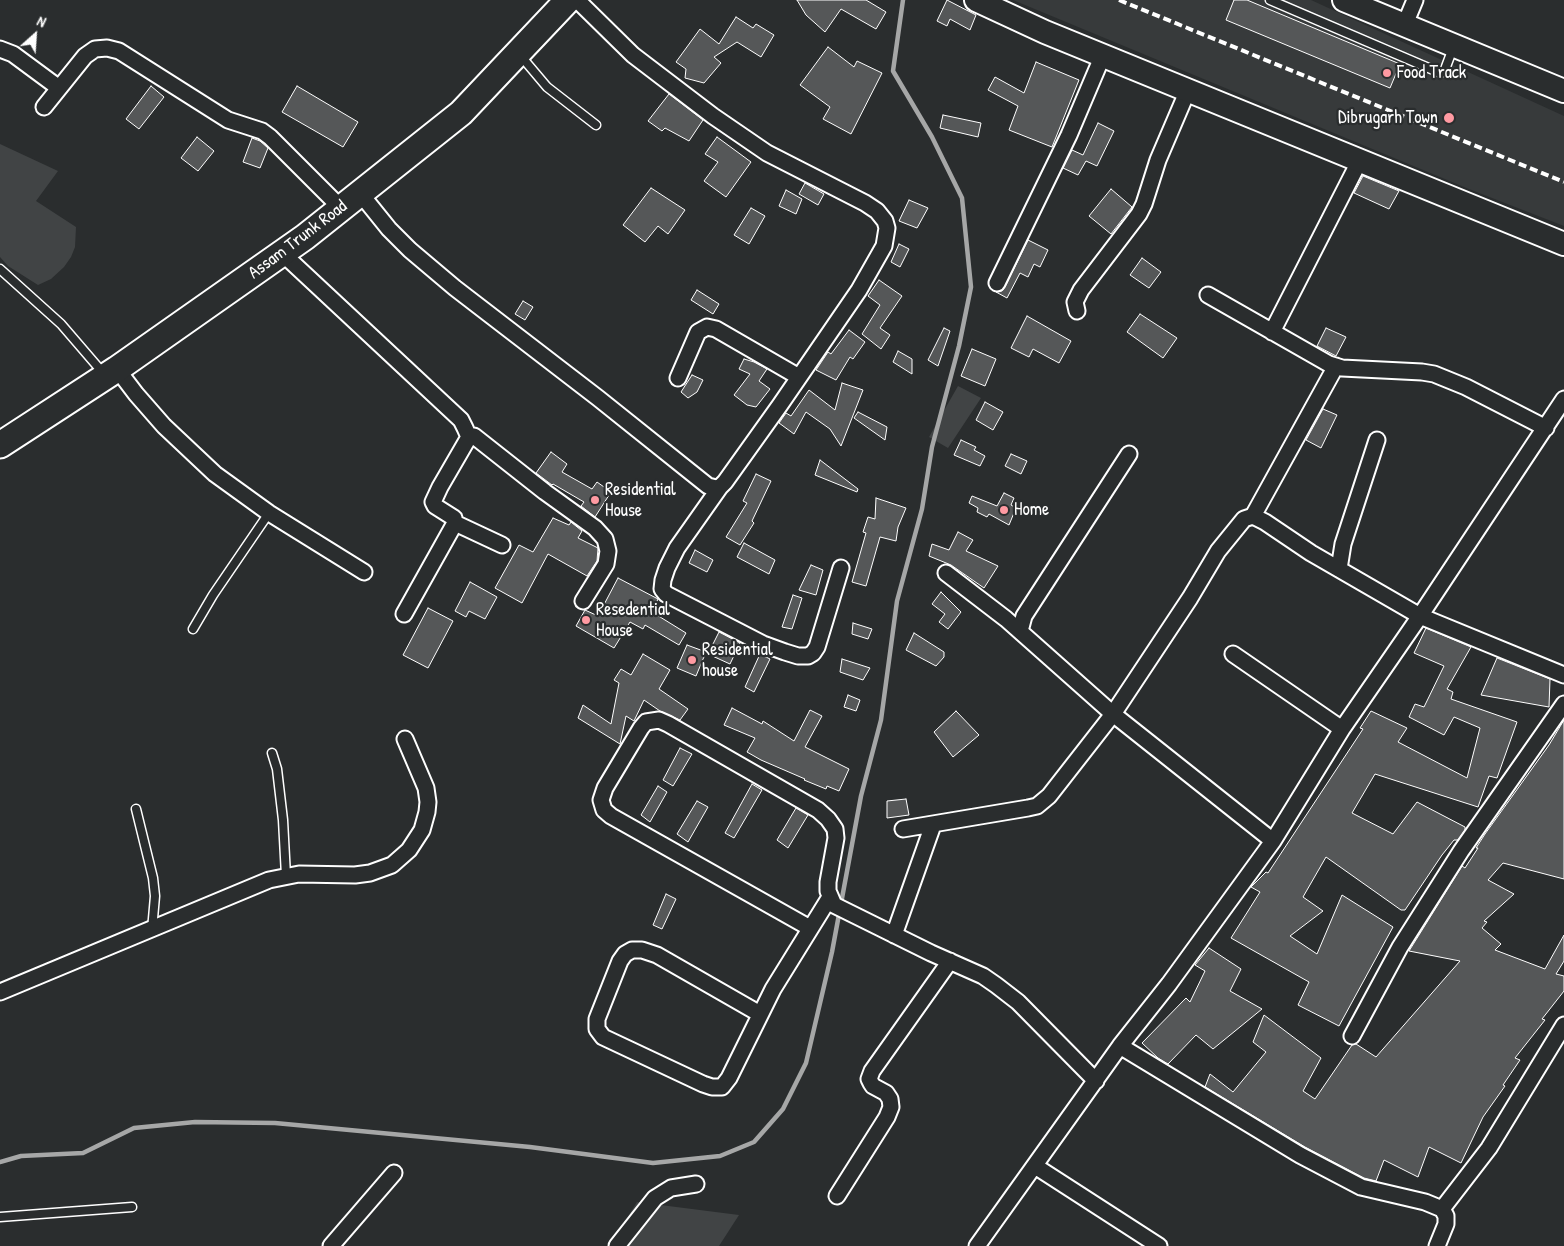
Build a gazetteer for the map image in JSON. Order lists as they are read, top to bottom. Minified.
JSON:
{"streets":{"main road":["Assam Trunk Road"]},"places":["Food Track","Dibrugarh Town","Residential House","Home","Resedential House","Residential house"],"north":"top right"}
